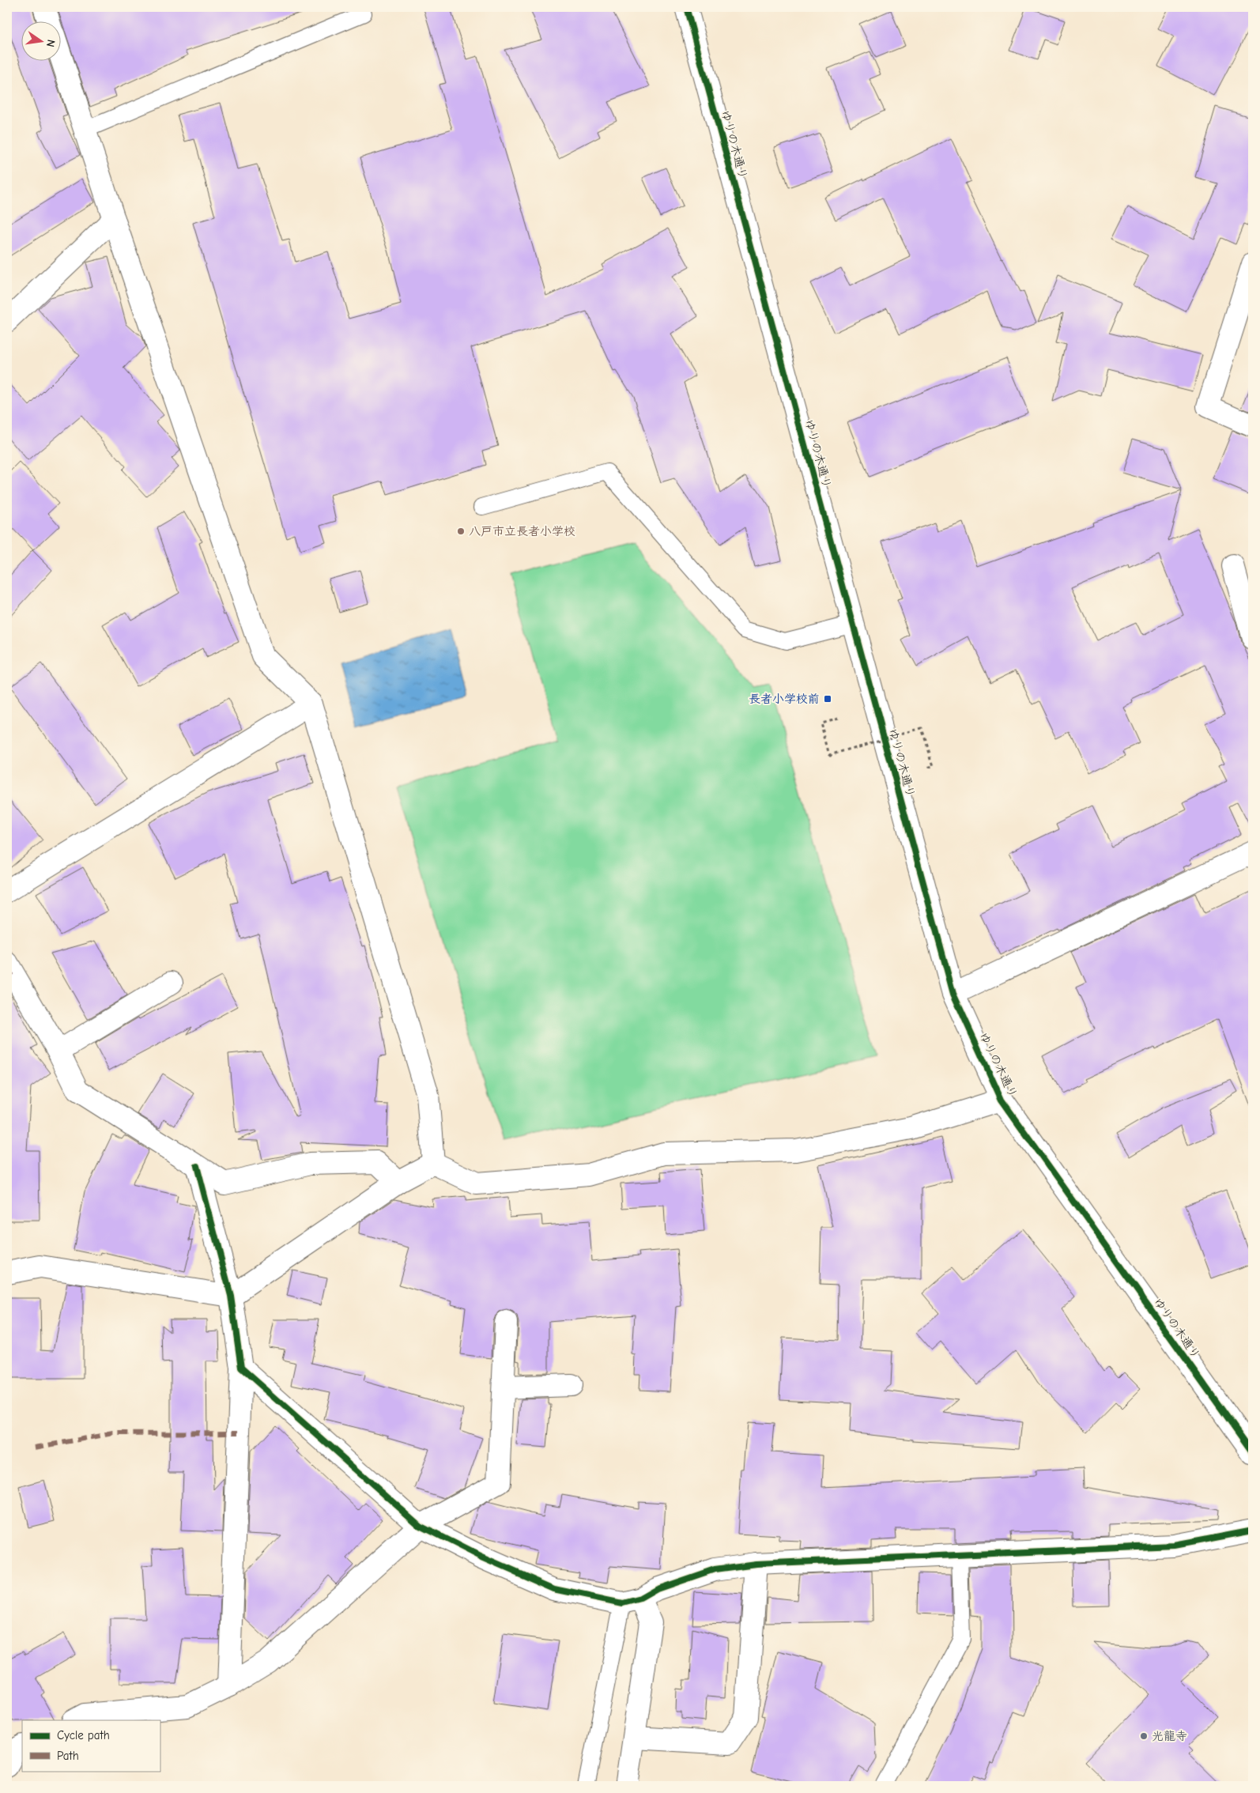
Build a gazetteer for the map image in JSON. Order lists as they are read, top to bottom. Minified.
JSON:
{"streets":{"street":["ゆりの木通り"]},"places":{"other":["八戸市立長者小学校","光龍寺"],"transit":["長者小学校前"]},"legend":["Cycle path","Path"],"north":"right"}
